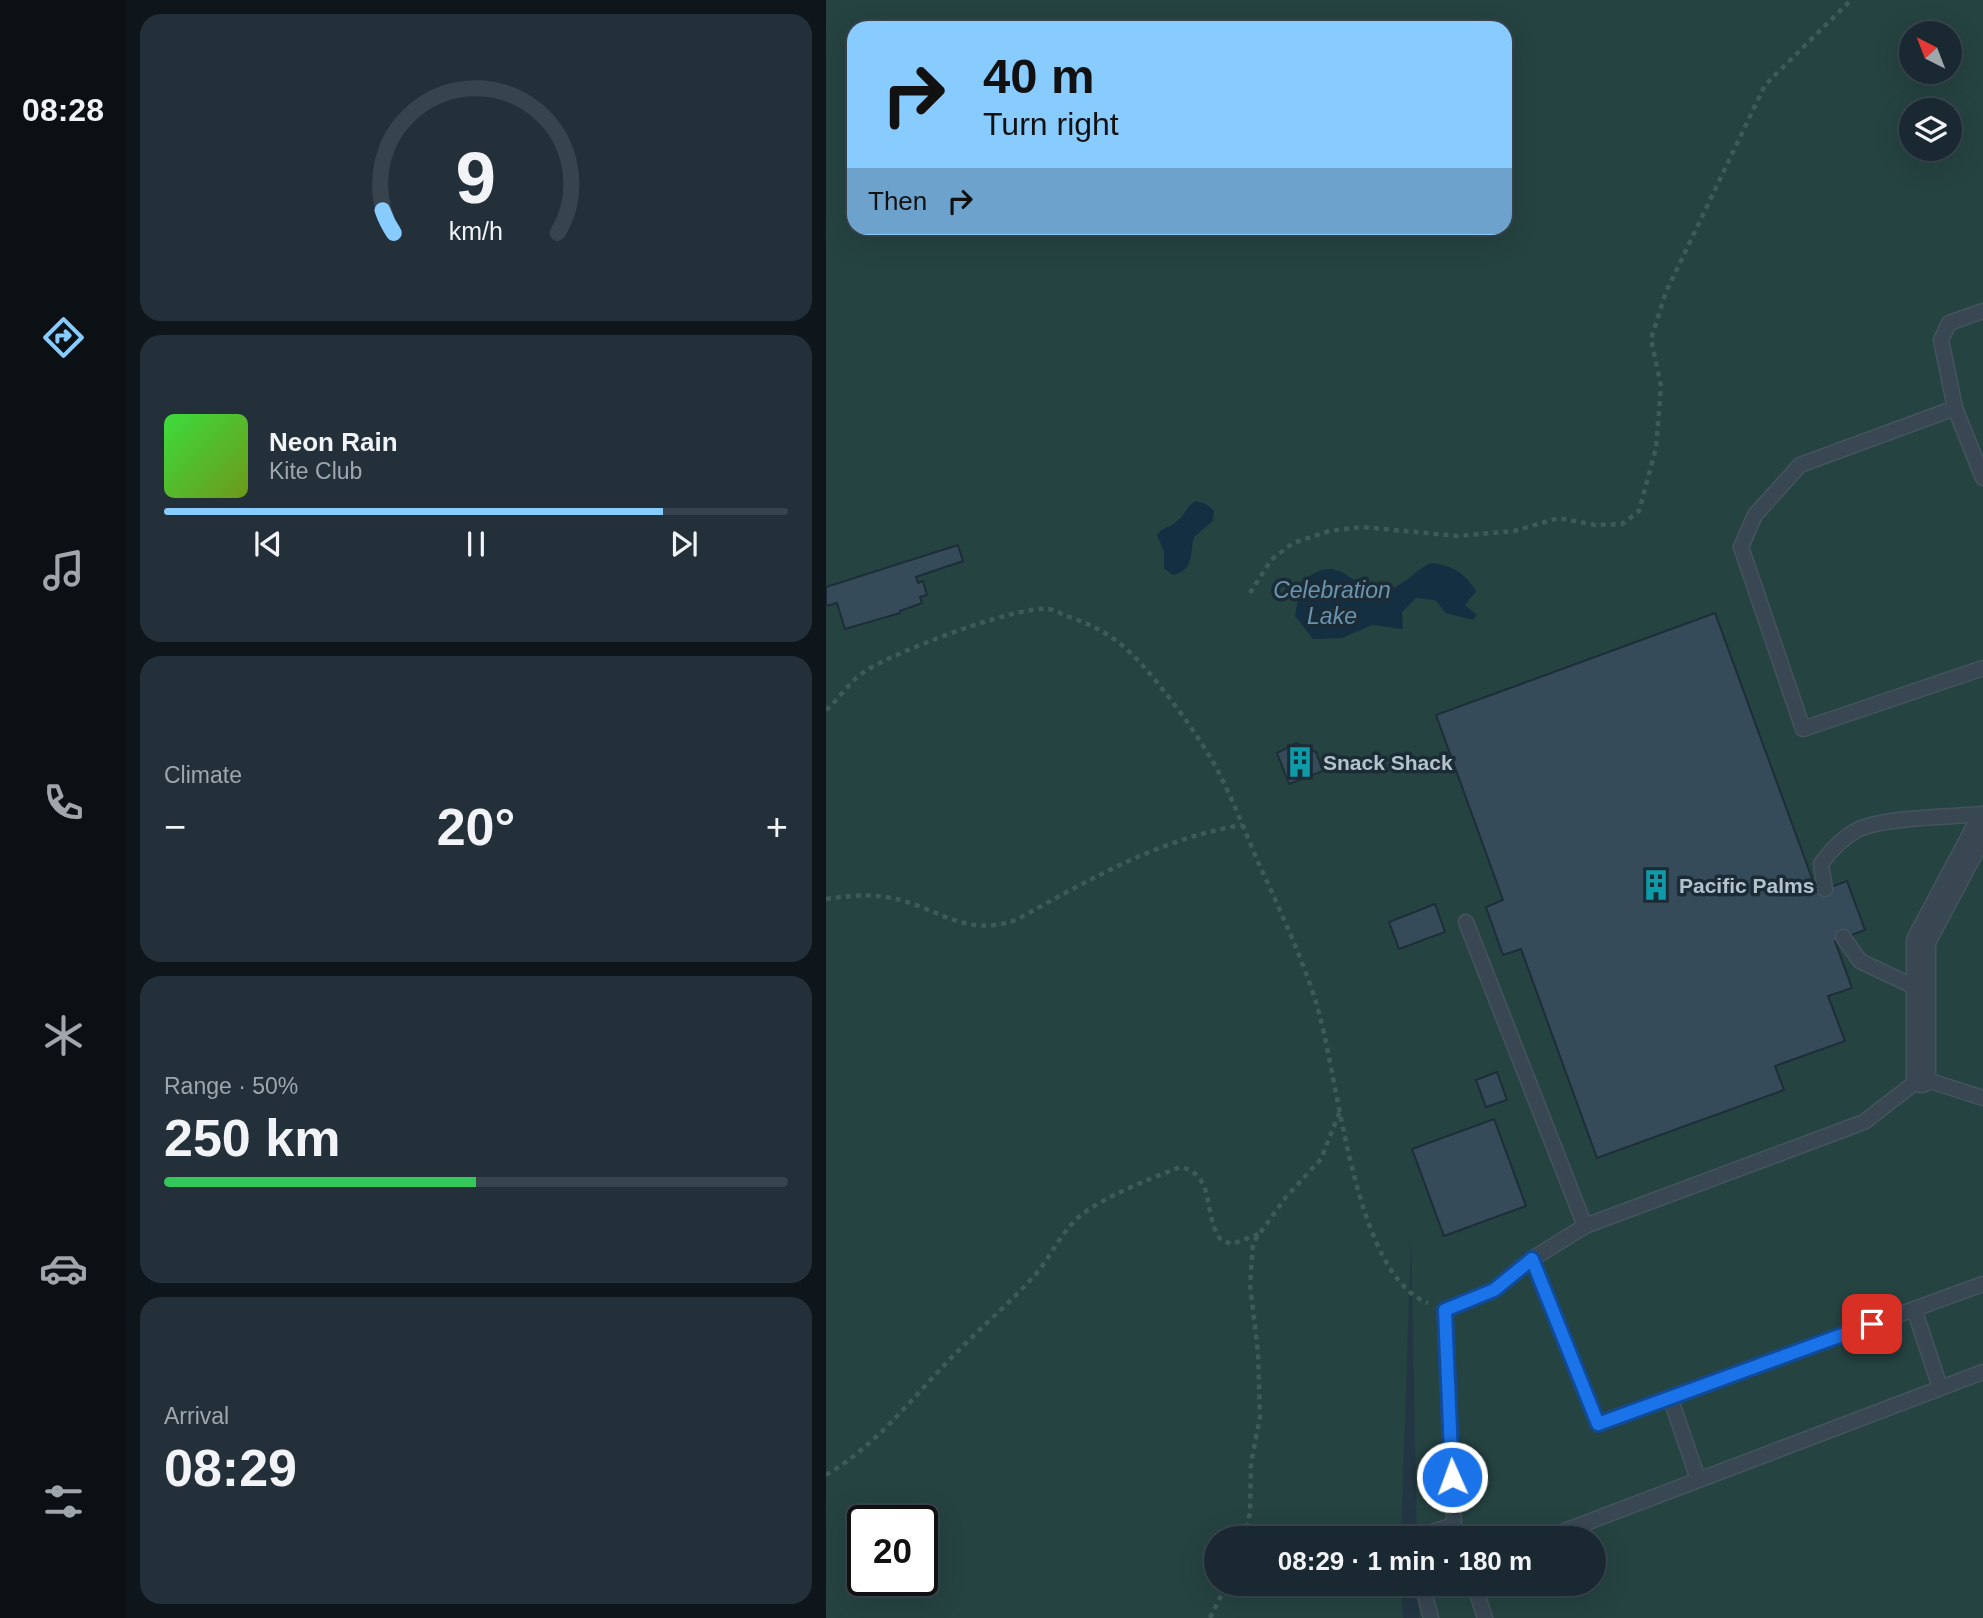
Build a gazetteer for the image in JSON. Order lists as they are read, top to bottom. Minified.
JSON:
{"water":["Celebration Lake"],"places":{"building":["Snack Shack","Pacific Palms"]},"north":"top left","page":{"tabs":"08:28","turn":["40 m","Turn right"],"then":"Then","song":["Neon Rain","Kite Club"],"tile":["Climate",["Range · 50%","250 km"],["Arrival","08:29"]],"heat":["−","20°","+"],"limit":"20","trip":"08:29 · 1 min · 180 m","gauge":["9","km/h"]}}
